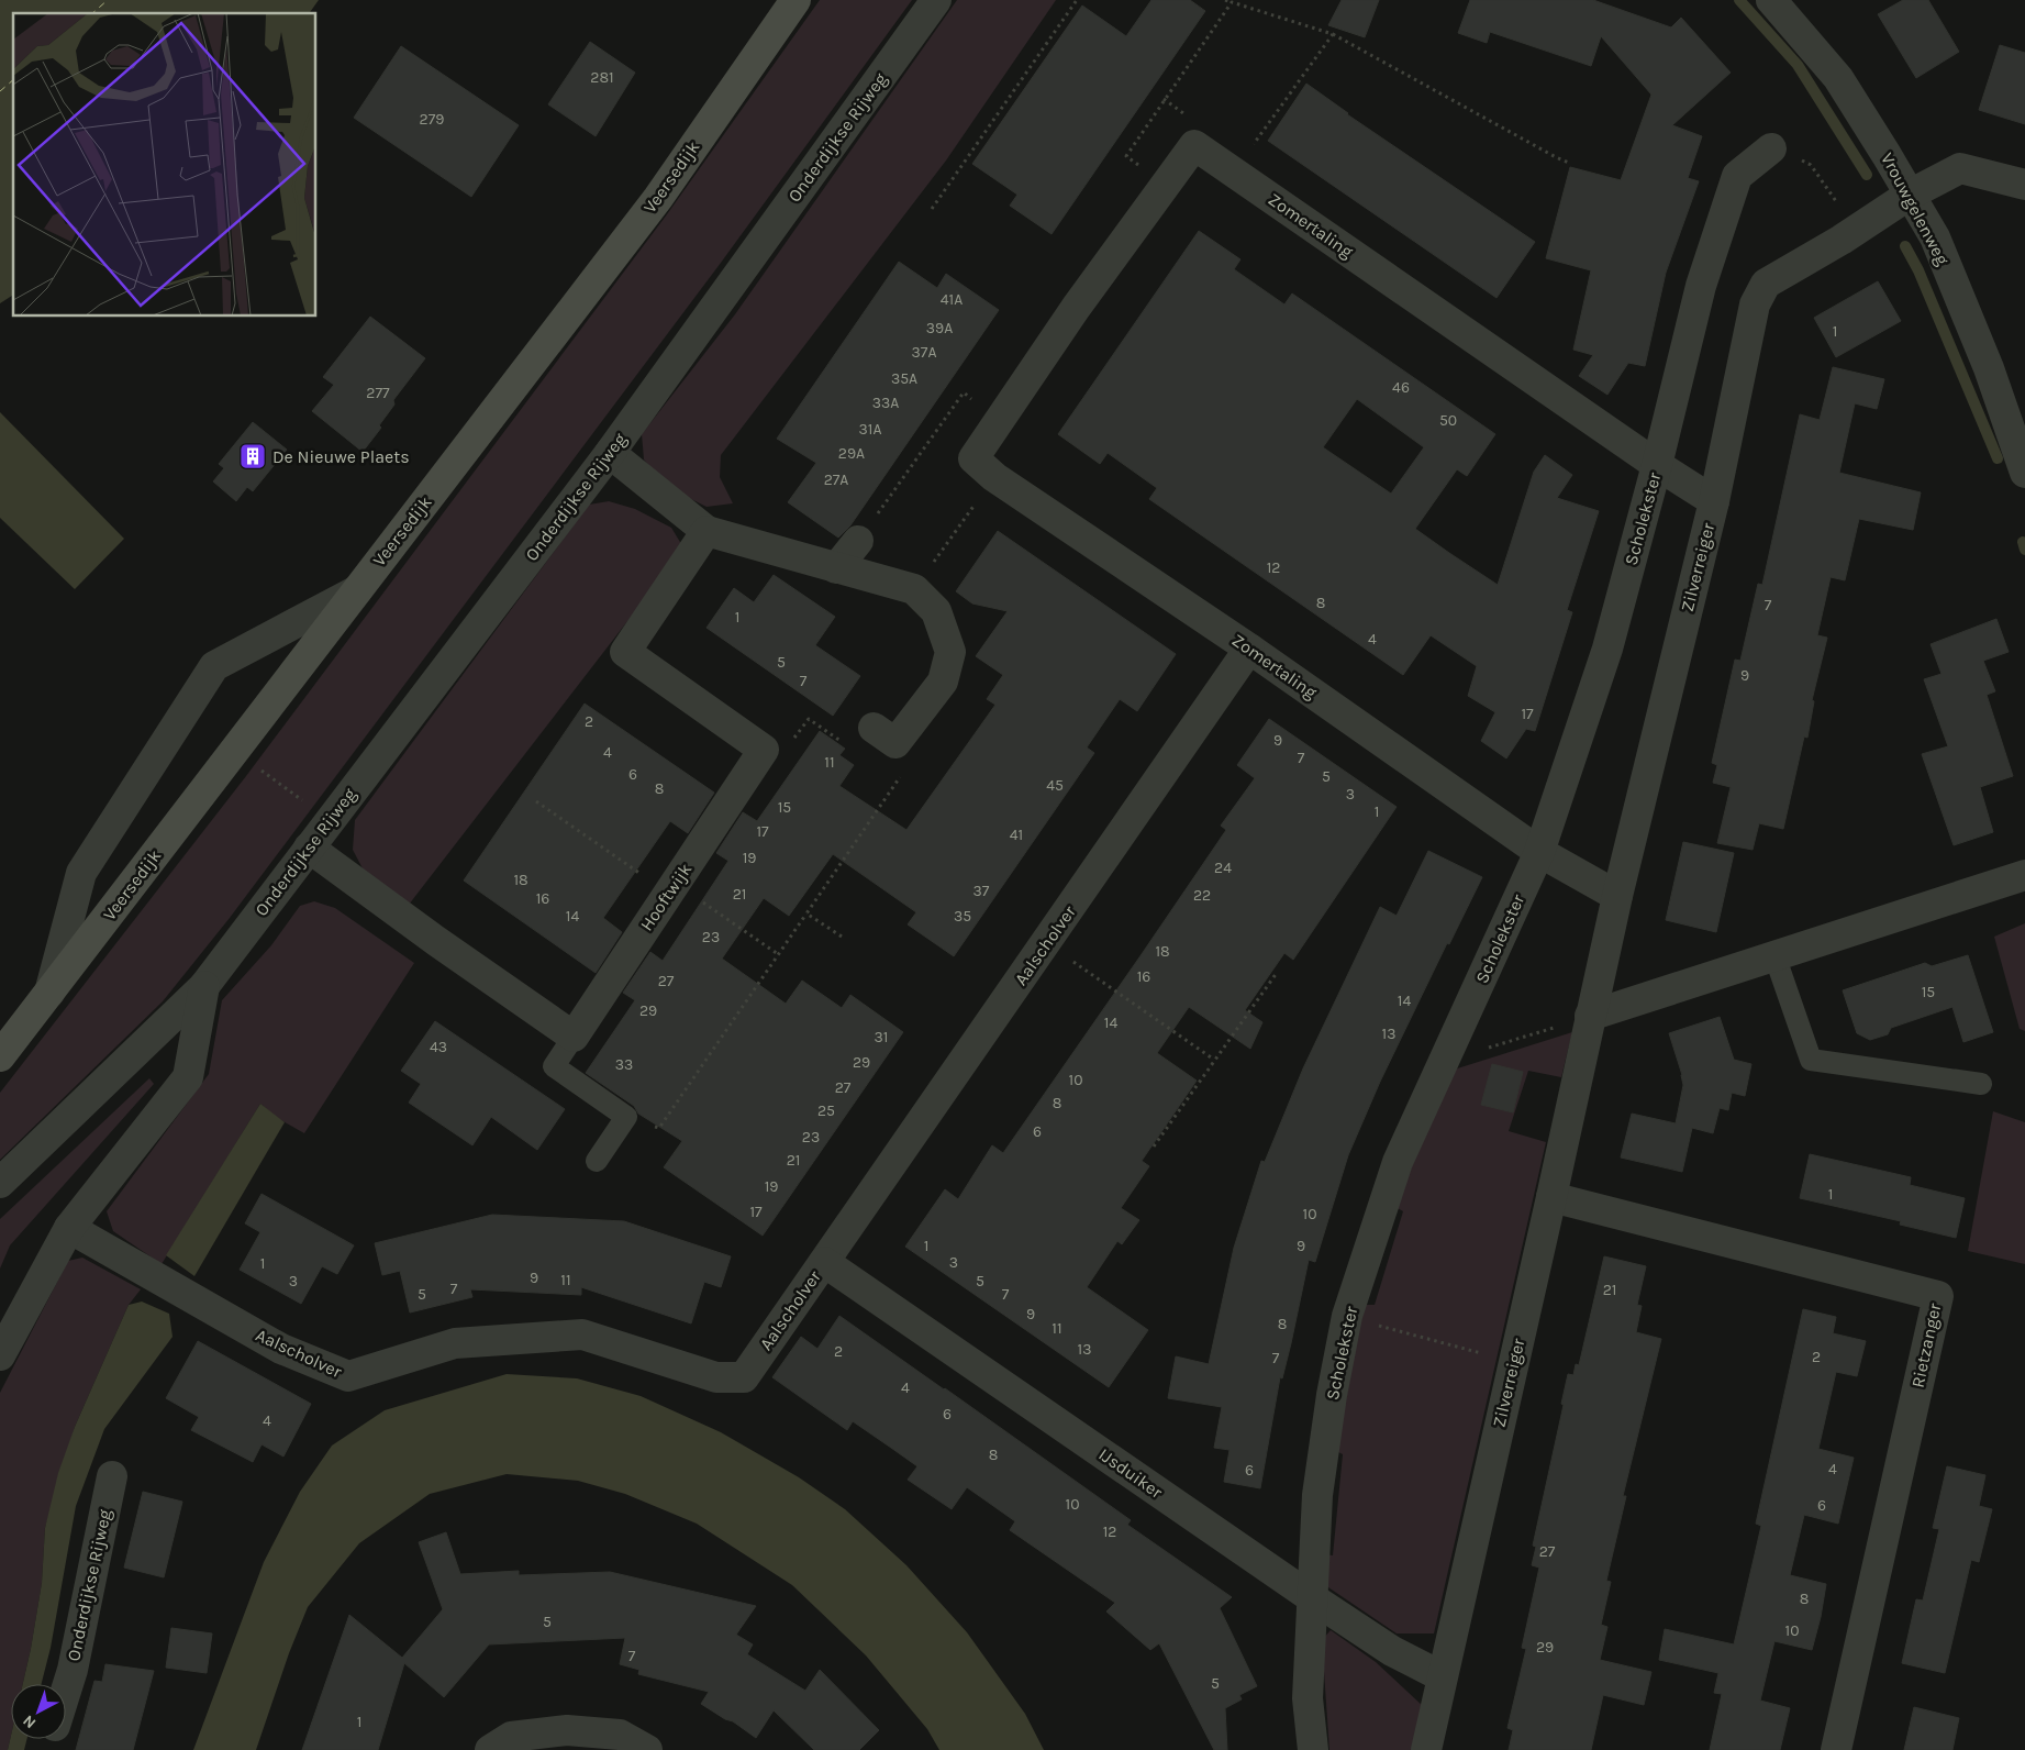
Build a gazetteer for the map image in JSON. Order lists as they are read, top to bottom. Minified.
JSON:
{"streets":{"main road":["Veersedijk"],"street":["Onderdijkse Rijweg","Vrouwgelenweg","Zomertaling","Scholekster","Zilverreiger","Hooftwijk","Aalscholver","Rietzanger","IJsduiker"]},"crossings":[["Onderdijkse Rijweg","Aalscholver"],["Vrouwgelenweg","Zilverreiger"],["Zomertaling","Scholekster"],["Zomertaling","Zilverreiger"],["Zomertaling","Aalscholver"],["Scholekster","IJsduiker"],["Zilverreiger","Rietzanger"],["Zilverreiger","IJsduiker"],["Aalscholver","IJsduiker"]],"places":{"building":["De Nieuwe Plaets"]},"house_numbers":["281","279","41A","39A","1","37A","35A","46","277","33A","50","31A","29A","27A","12","8","7","1","4","5","9","7","17","2","9","4","7","11","6","5","45","8","3","15","1","17","41","19","24","18","37","21","22","16","14","35","23","18","16","27","15","14","29","14","13","31","43","29","33","10","27","8","25","6","23","21","19","1","17","10","1","9","3","1","9","11","3","5","7","21","5","7","9","8","11","13","2","2","7","4","6","4","8","4","6","10","6","12","27","8","5","10","29","7","5","1"],"north":"bottom left"}
